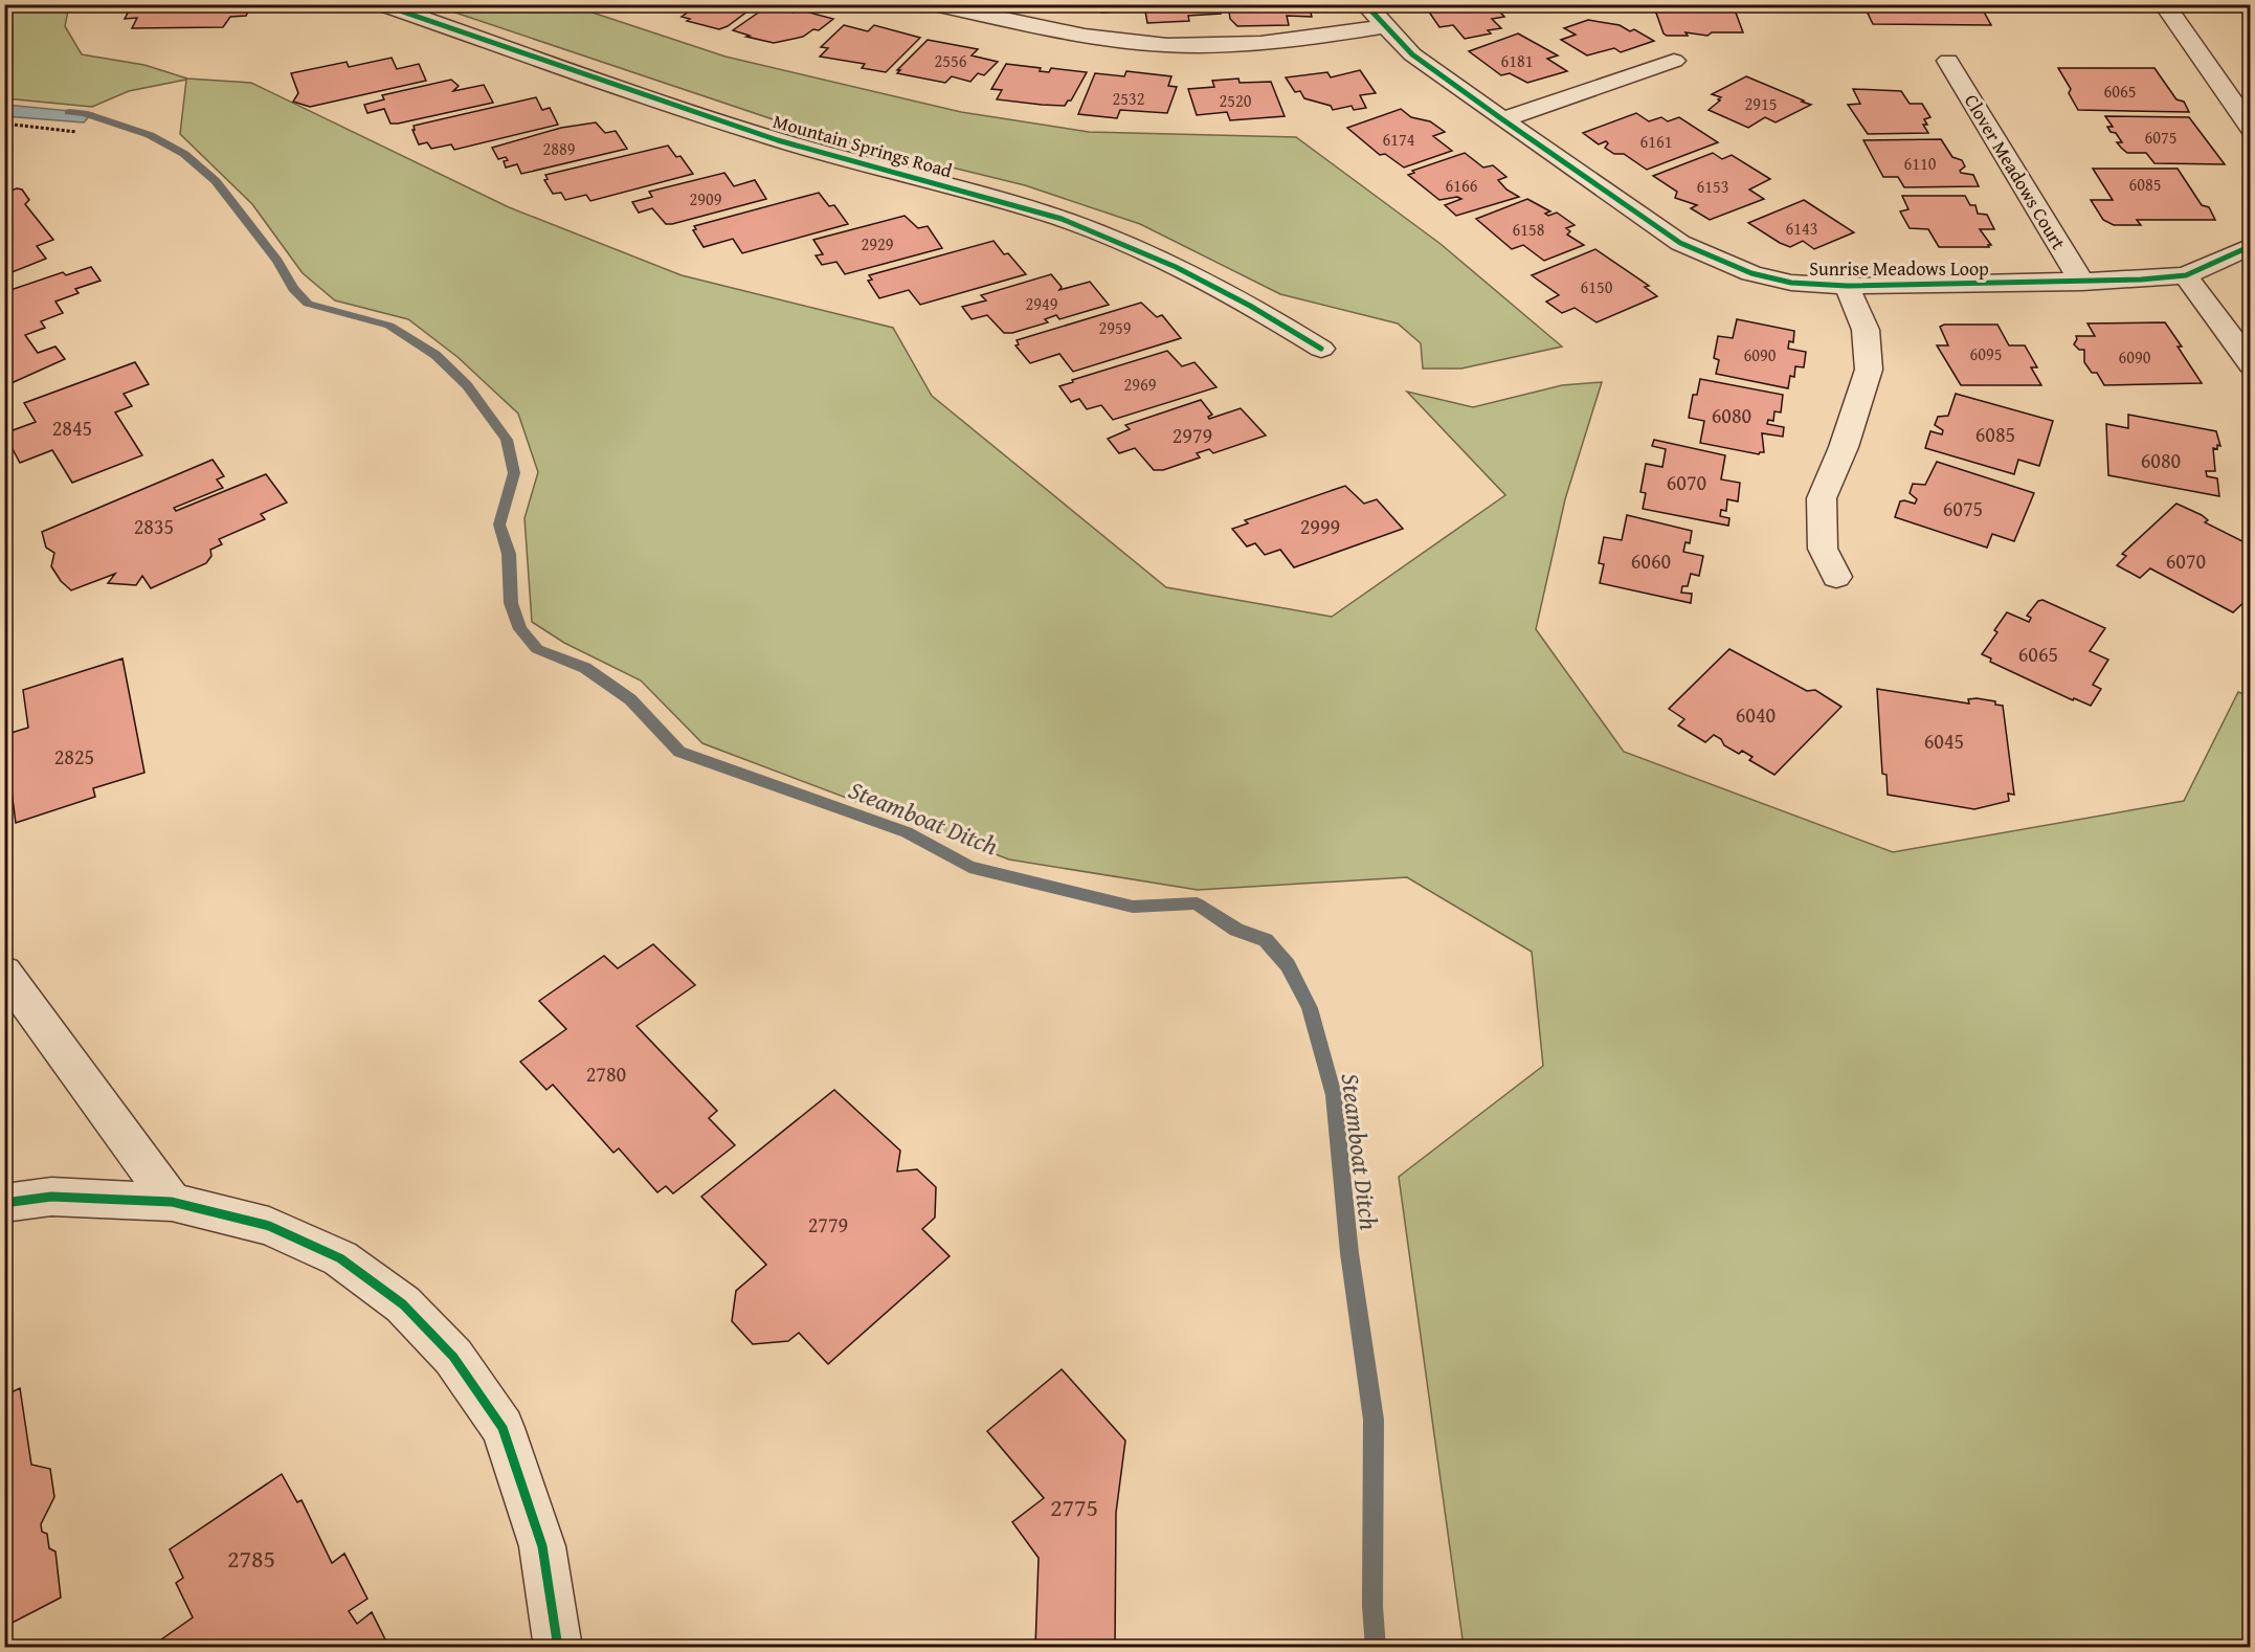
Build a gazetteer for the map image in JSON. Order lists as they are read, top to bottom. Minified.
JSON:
{"streets":{"street":["Mountain Springs Road","Clover Meadows Court","Sunrise Meadows Loop"]},"crossings":[["Clover Meadows Court","Sunrise Meadows Loop"]],"water":["Steamboat Ditch"],"house_numbers":["2556","6181","6065","2532","2520","2915","6075","6174","6161","2889","6110","6085","6166","6153","2909","6143","6158","2929","6150","2949","2959","6095","6090","6090","2969","6080","2845","6085","2979","6080","6070","6075","2835","2999","6060","6070","6065","6040","6045","2825","2780","2779","2775","2785"]}
